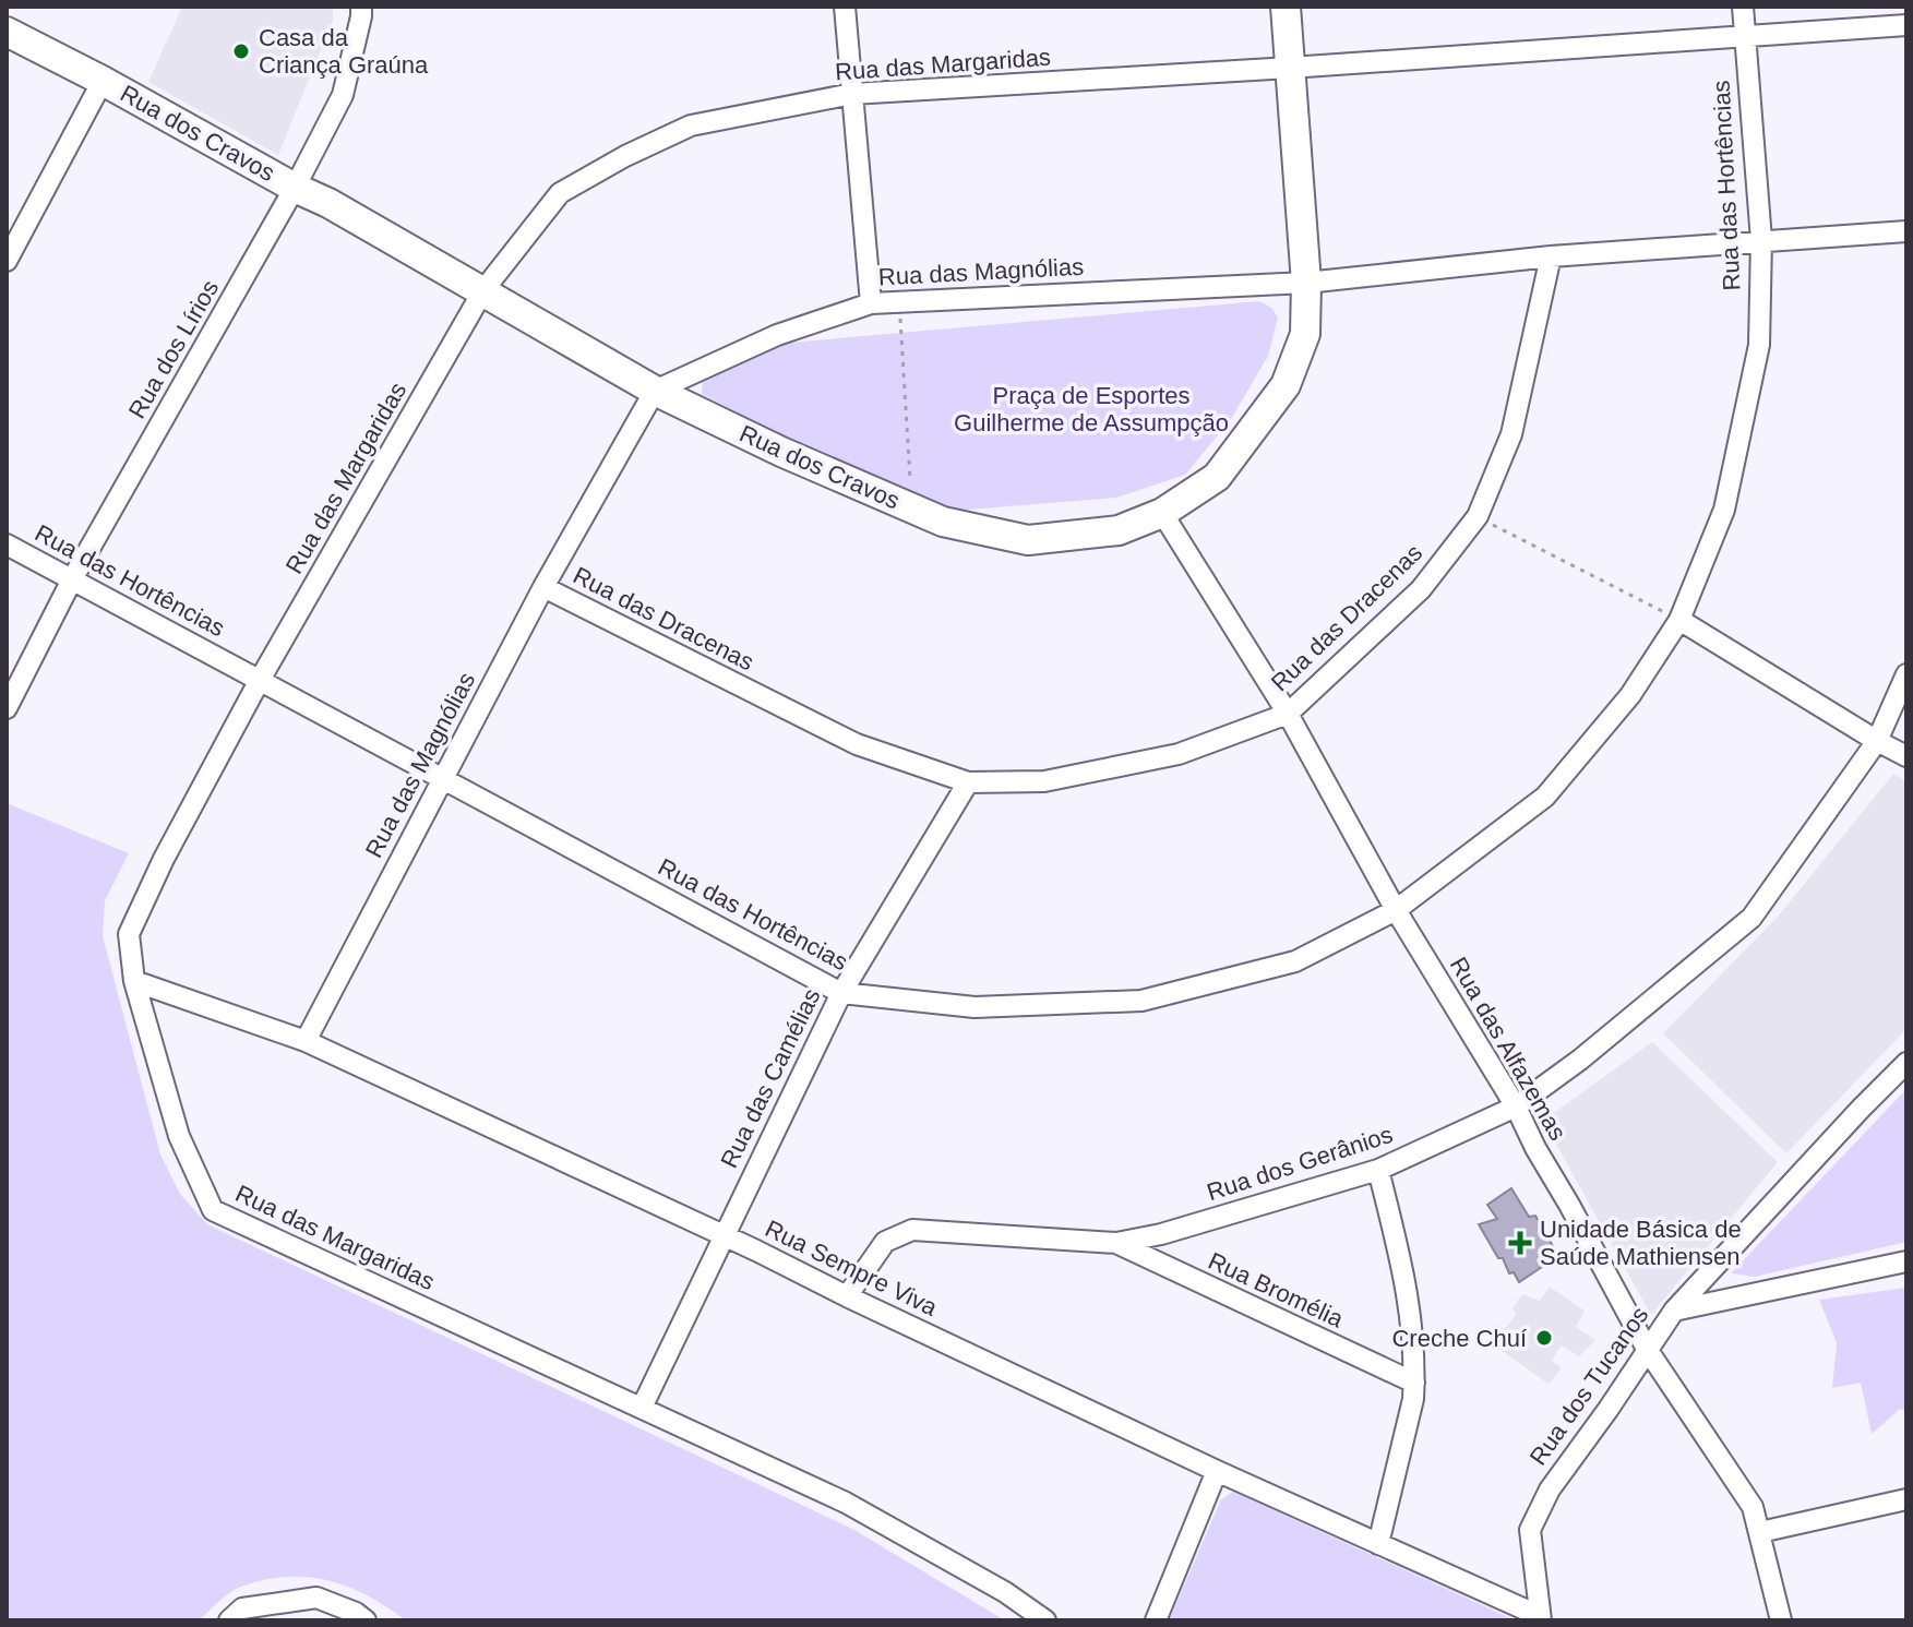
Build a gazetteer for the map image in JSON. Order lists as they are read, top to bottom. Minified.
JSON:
{"streets":{"street":["Rua das Margaridas","Rua dos Cravos","Rua das Hortências","Rua das Magnólias","Rua dos Lírios","Rua das Dracenas","Rua das Alfazemas","Rua das Camélias","Rua dos Gerânios","Rua Sempre Viva","Rua Bromélia","Rua dos Tucanos"]},"crossings":[["Rua das Margaridas","Rua dos Cravos"],["Rua das Margaridas","Rua das Hortências"],["Rua das Margaridas","Rua das Camélias"],["Rua das Margaridas","Rua Sempre Viva"],["Rua dos Cravos","Rua das Magnólias"],["Rua dos Cravos","Rua dos Lírios"],["Rua dos Cravos","Rua das Alfazemas"],["Rua das Hortências","Rua das Magnólias"],["Rua das Hortências","Rua dos Lírios"],["Rua das Hortências","Rua das Alfazemas"],["Rua das Hortências","Rua das Camélias"],["Rua das Magnólias","Rua das Dracenas"],["Rua das Magnólias","Rua Sempre Viva"],["Rua das Dracenas","Rua das Alfazemas"],["Rua das Dracenas","Rua das Camélias"],["Rua das Alfazemas","Rua dos Gerânios"],["Rua das Alfazemas","Rua dos Tucanos"],["Rua das Camélias","Rua Sempre Viva"],["Rua dos Gerânios","Rua Sempre Viva"],["Rua dos Gerânios","Rua Bromélia"],["Rua Sempre Viva","Rua dos Tucanos"]],"parks":["Praça de Esportes Guilherme de Assumpção"],"places":{"other":["Casa da Criança Graúna","Creche Chuí"],"health":["Unidade Básica de Saúde Mathiensen"]}}
